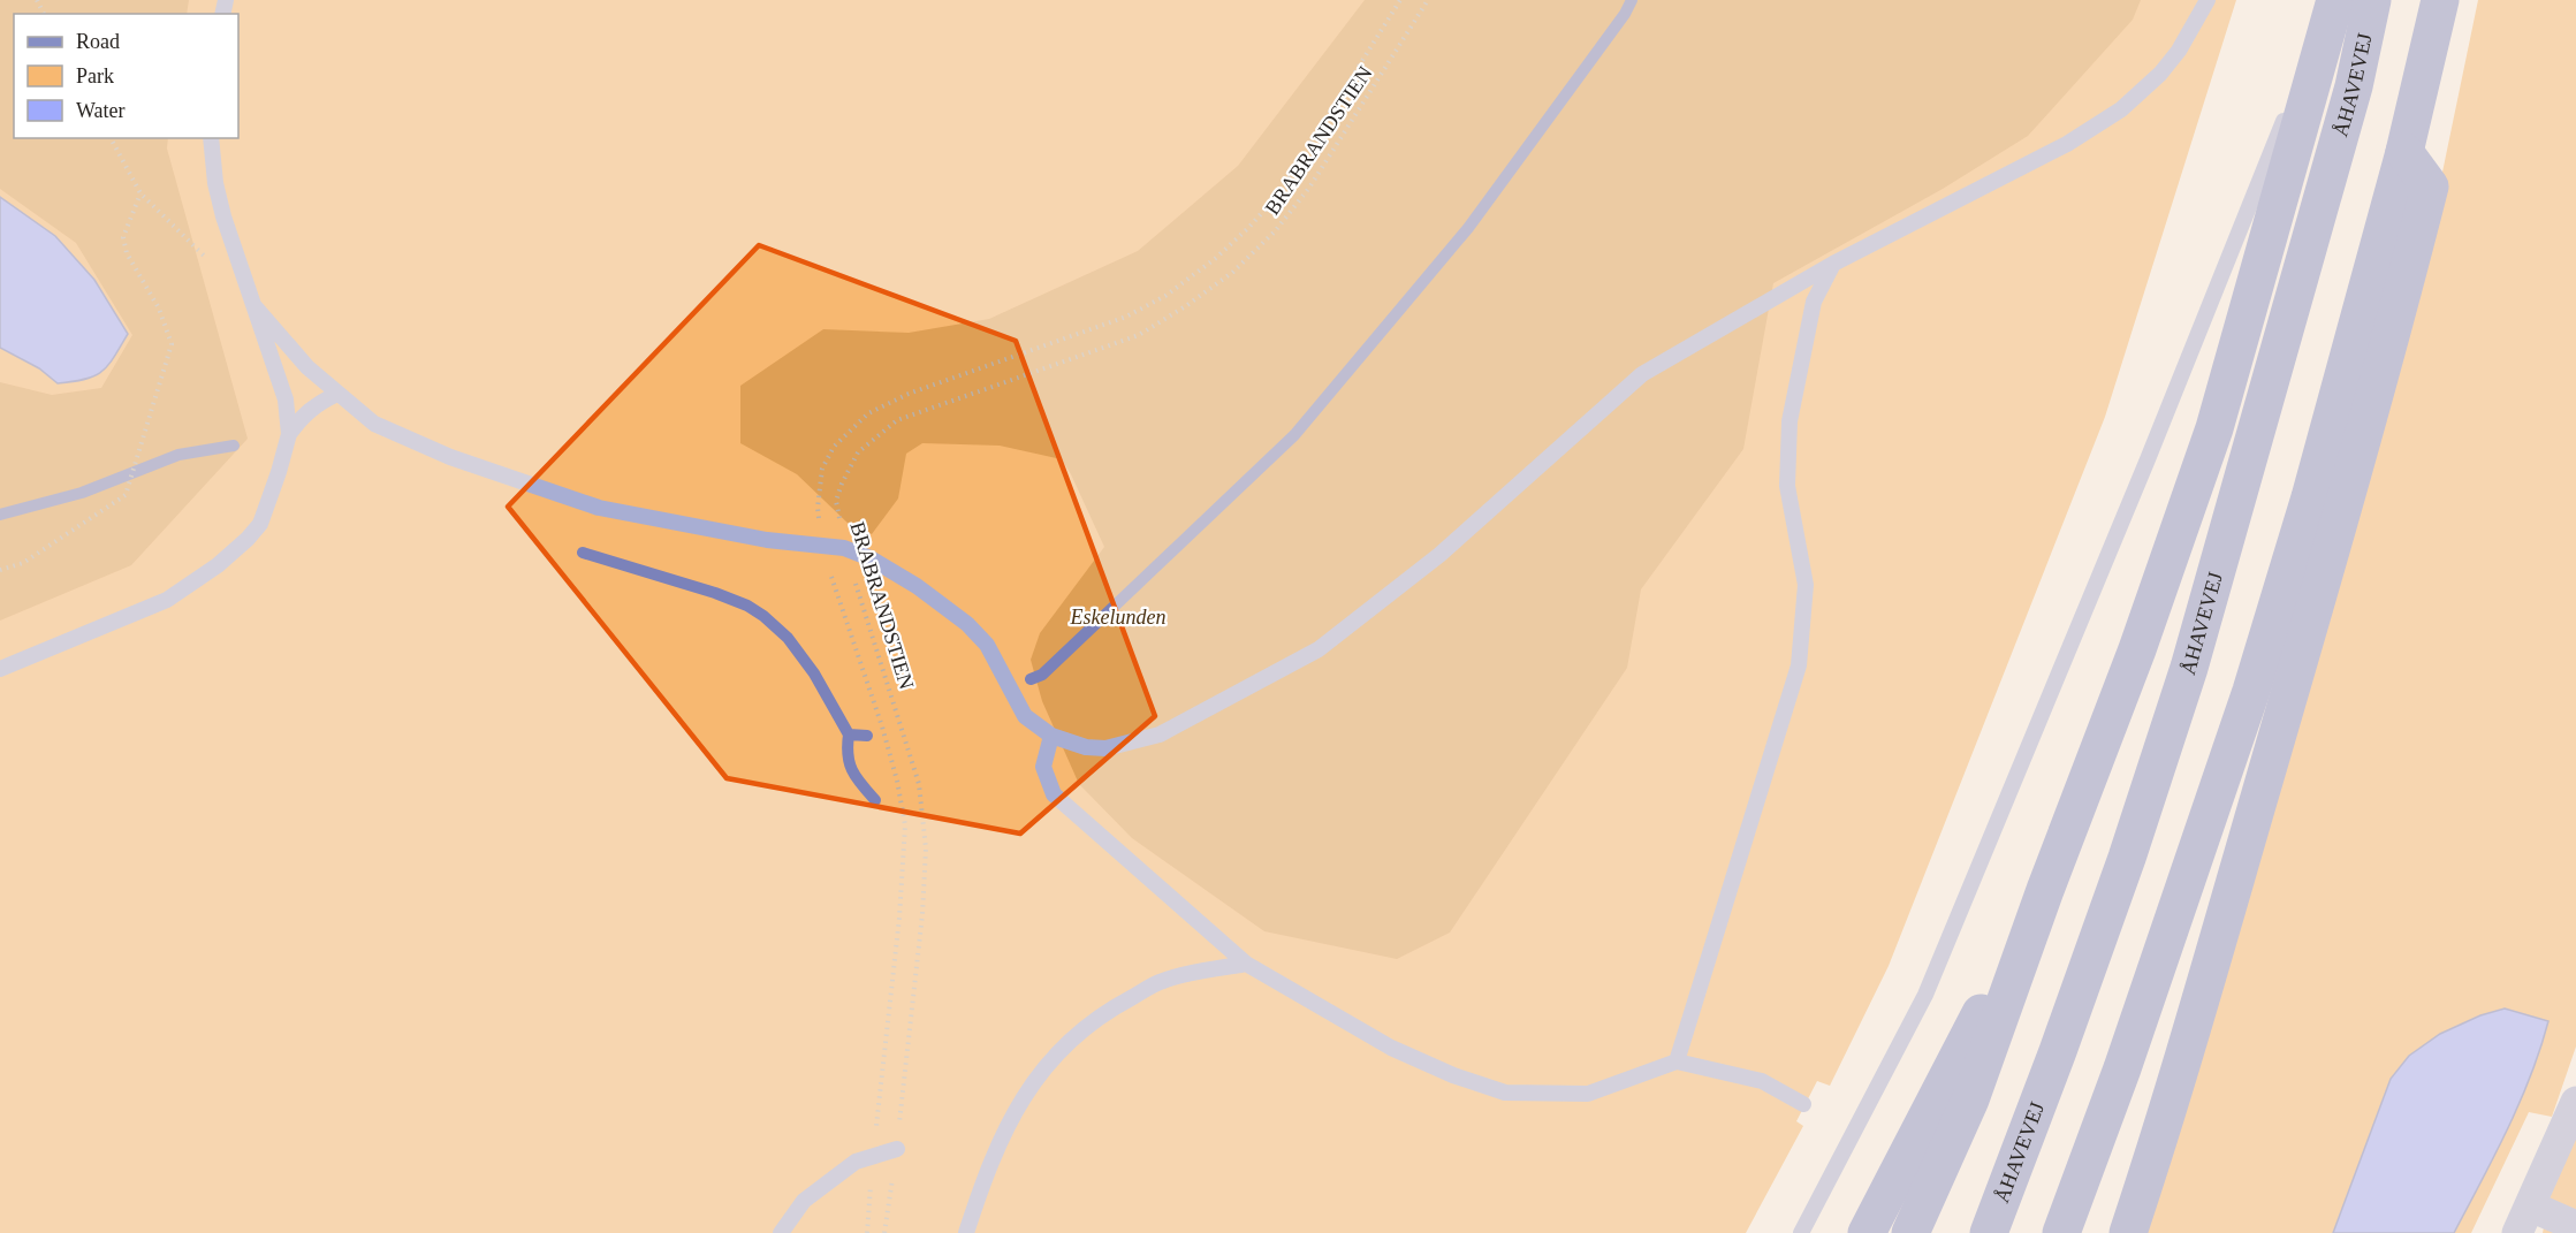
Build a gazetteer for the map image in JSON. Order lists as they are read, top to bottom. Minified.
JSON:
{"streets":{"main road":["ÅHAVEVEJ"],"path":["BRABRANDSTIEN"]},"parks":["Eskelunden"],"legend":["Road","Park","Water"]}
